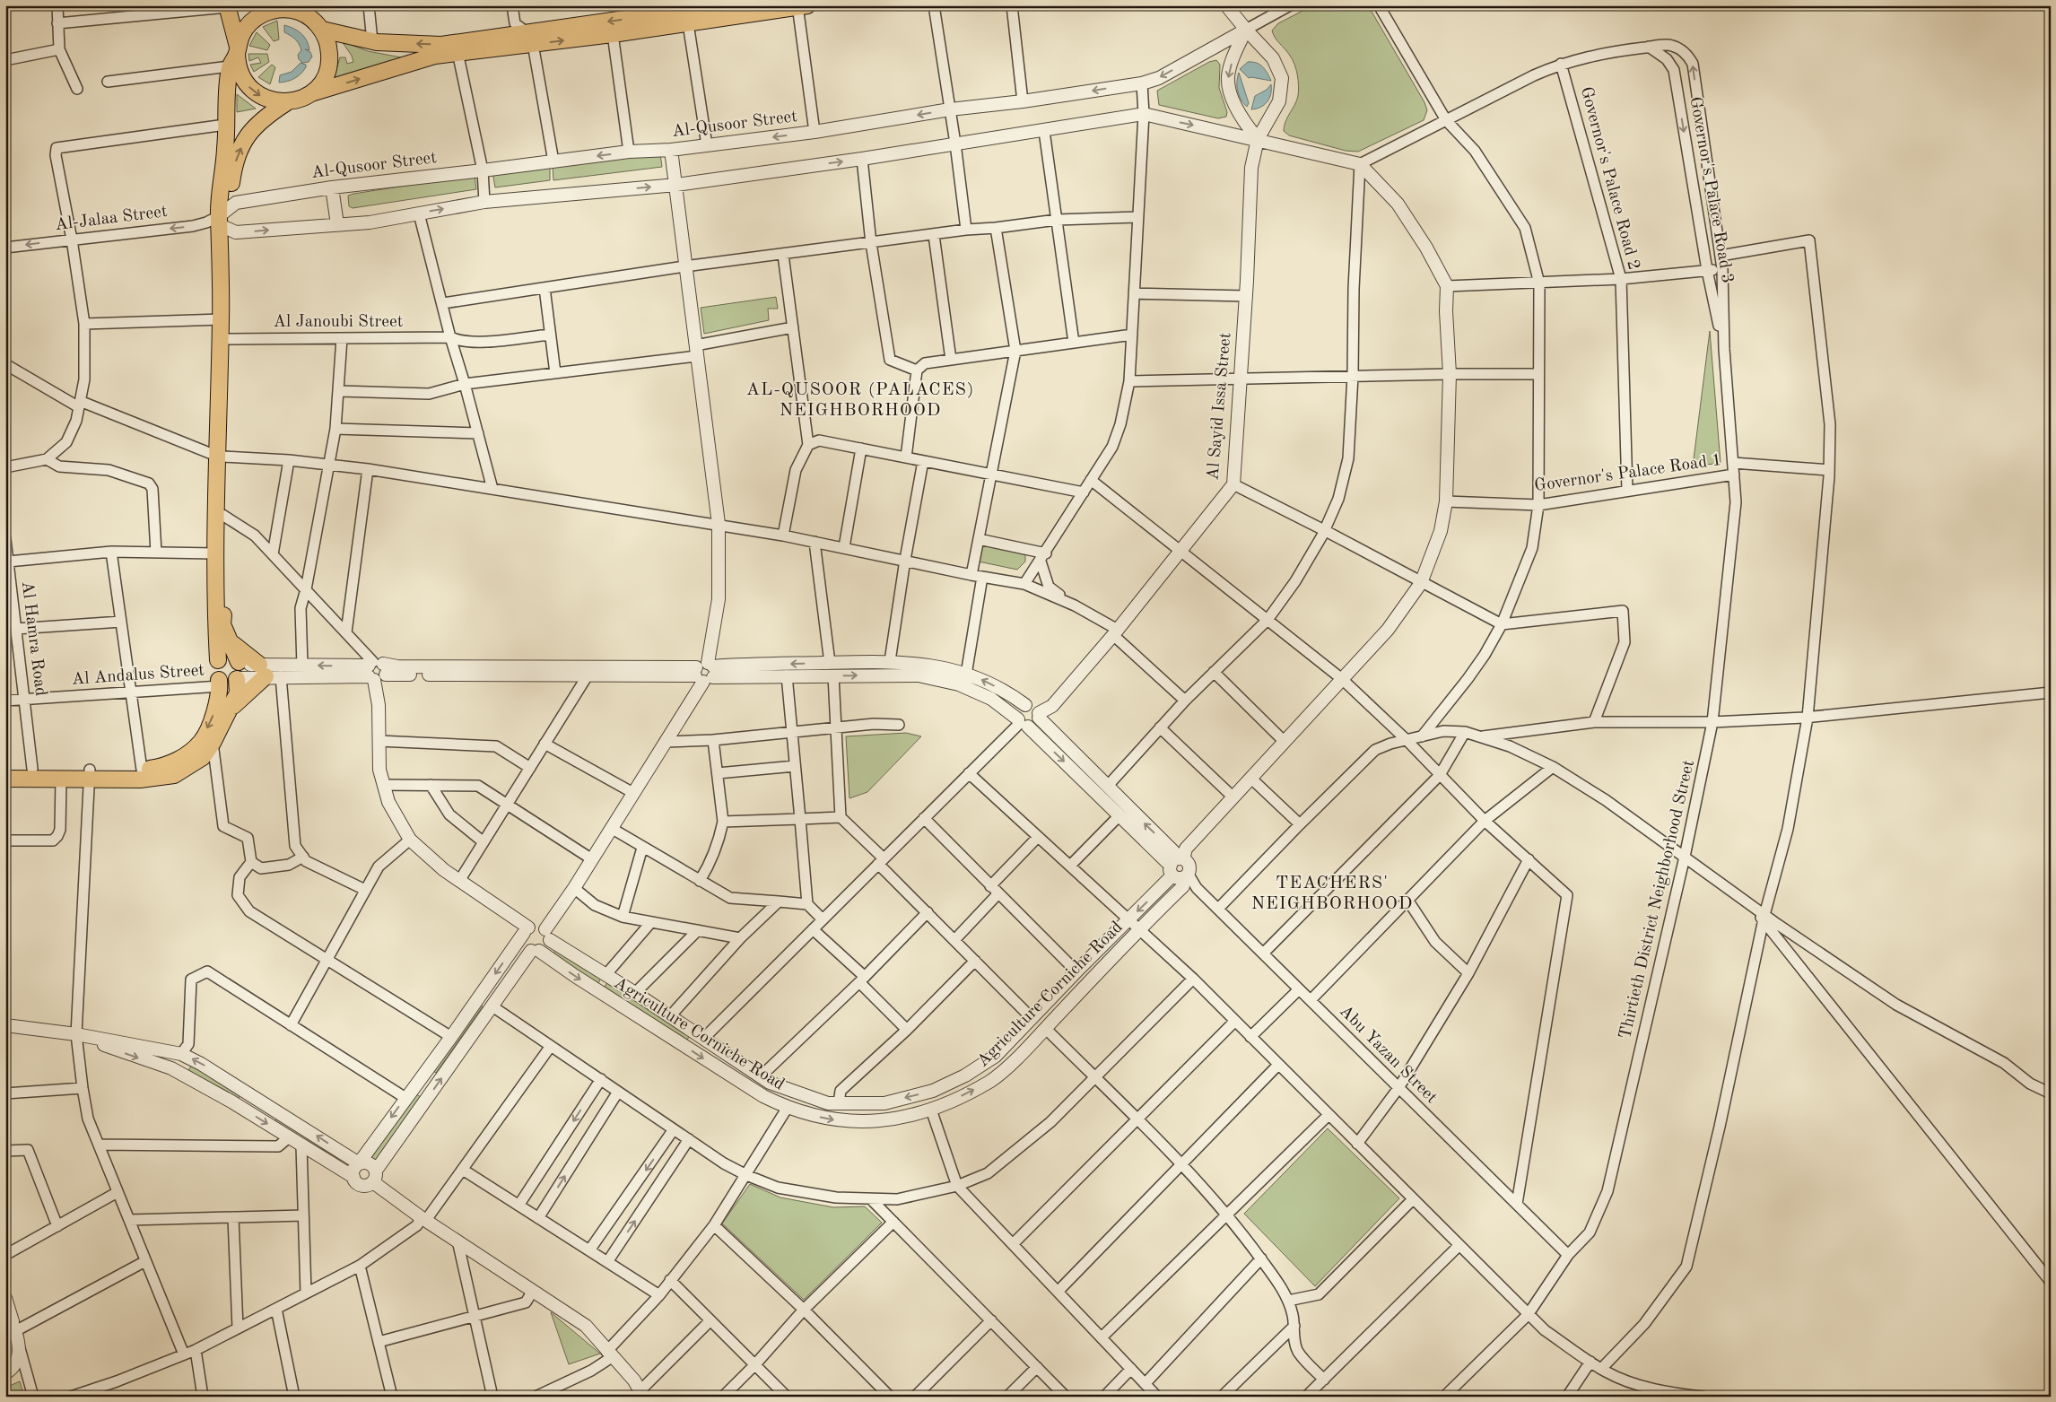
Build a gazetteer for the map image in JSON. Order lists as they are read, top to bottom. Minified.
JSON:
{"streets":{"street":["Al-Qusoor Street","Governor's Palace Road 2","Governor's Palace Road 3","Al-Jalaa Street","Al Janoubi Street","Al Sayid Issa Street","Governor's Palace Road 1","Al Hamra Road","Al Andalus Street","Thirtieth District Neighborhood Street","Agriculture Corniche Road","Abu Yazan Street"]},"crossings":[["Al-Qusoor Street","Al-Jalaa Street"],["Al-Qusoor Street","Al Sayid Issa Street"],["Governor's Palace Road 2","Governor's Palace Road 1"],["Governor's Palace Road 3","Thirtieth District Neighborhood Street"],["Governor's Palace Road 1","Thirtieth District Neighborhood Street"],["Al Hamra Road","Al Andalus Street"],["Thirtieth District Neighborhood Street","Abu Yazan Street"],["Agriculture Corniche Road","Abu Yazan Street"]],"one_way":["Governor's Palace Road 3"],"districts":["AL-QUSOOR (PALACES) NEIGHBORHOOD","TEACHERS' NEIGHBORHOOD"]}
